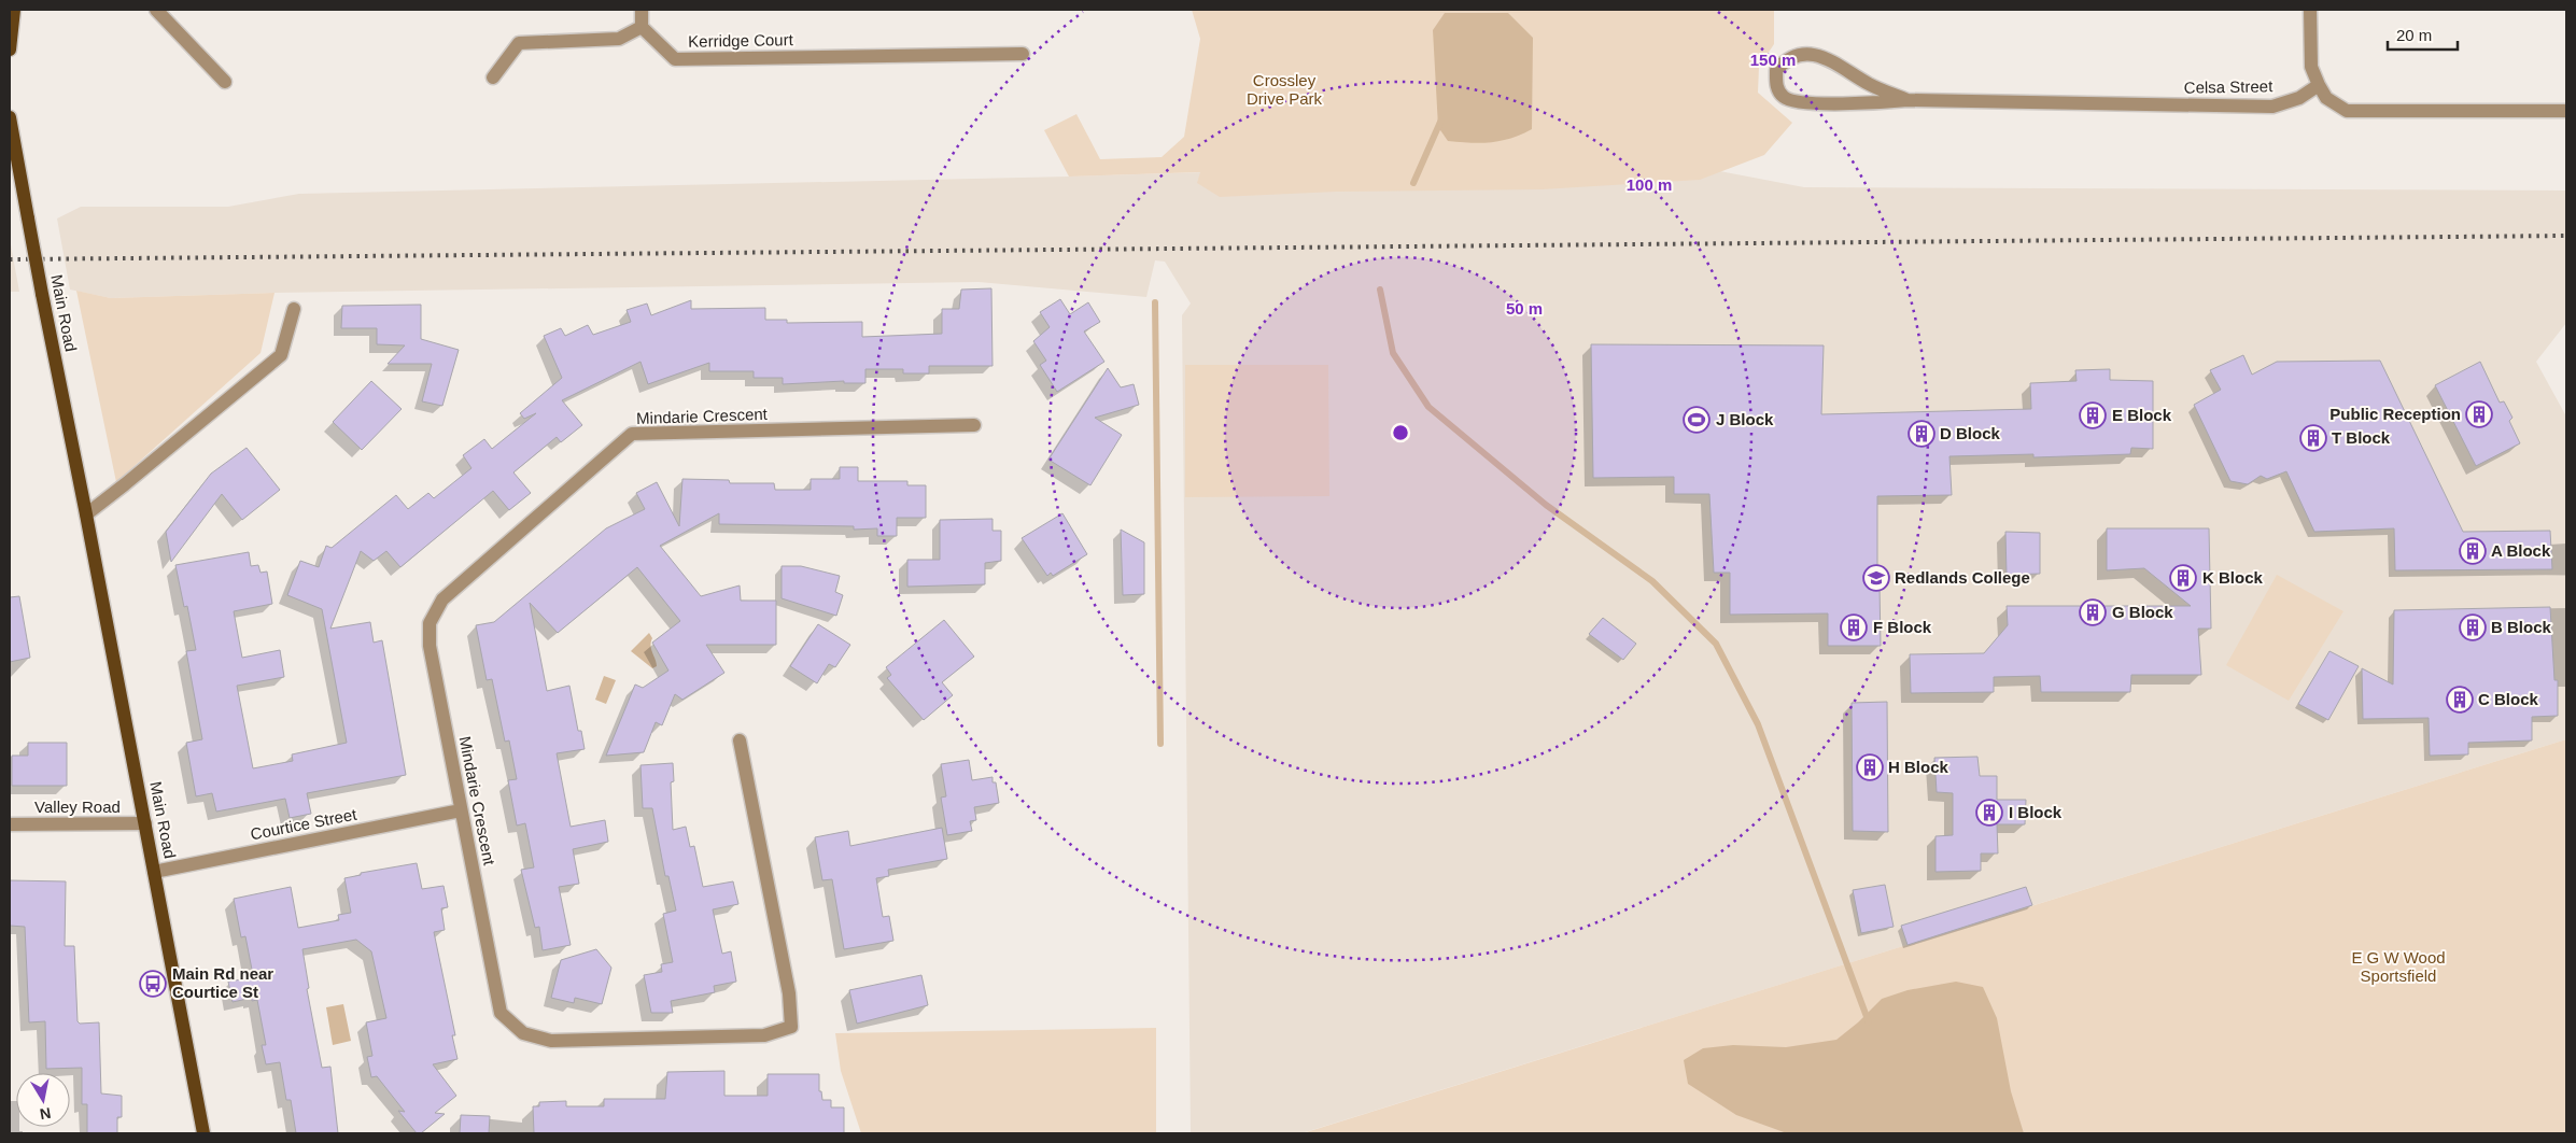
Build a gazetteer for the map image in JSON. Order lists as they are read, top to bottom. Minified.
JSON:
{"streets":{"main road":["Main Road"],"street":["Kerridge Court","Celsa Street","Mindarie Crescent","Valley Road","Courtice Street"]},"crossings":[["Main Road","Valley Road"],["Main Road","Courtice Street"],["Mindarie Crescent","Courtice Street"]],"parks":["Crossley Drive Park","E G W Wood Sportsfield"],"places":{"building":["Public Reception","E Block","D Block","T Block","A Block","K Block","G Block","F Block","B Block","C Block","H Block","I Block"],"sports":["J Block"],"school or university":["Redlands College"],"bus stop":["Main Rd near Courtice St"]},"scale_bar":"20 m","north":"bottom","rings":["150 m","100 m","50 m"]}
